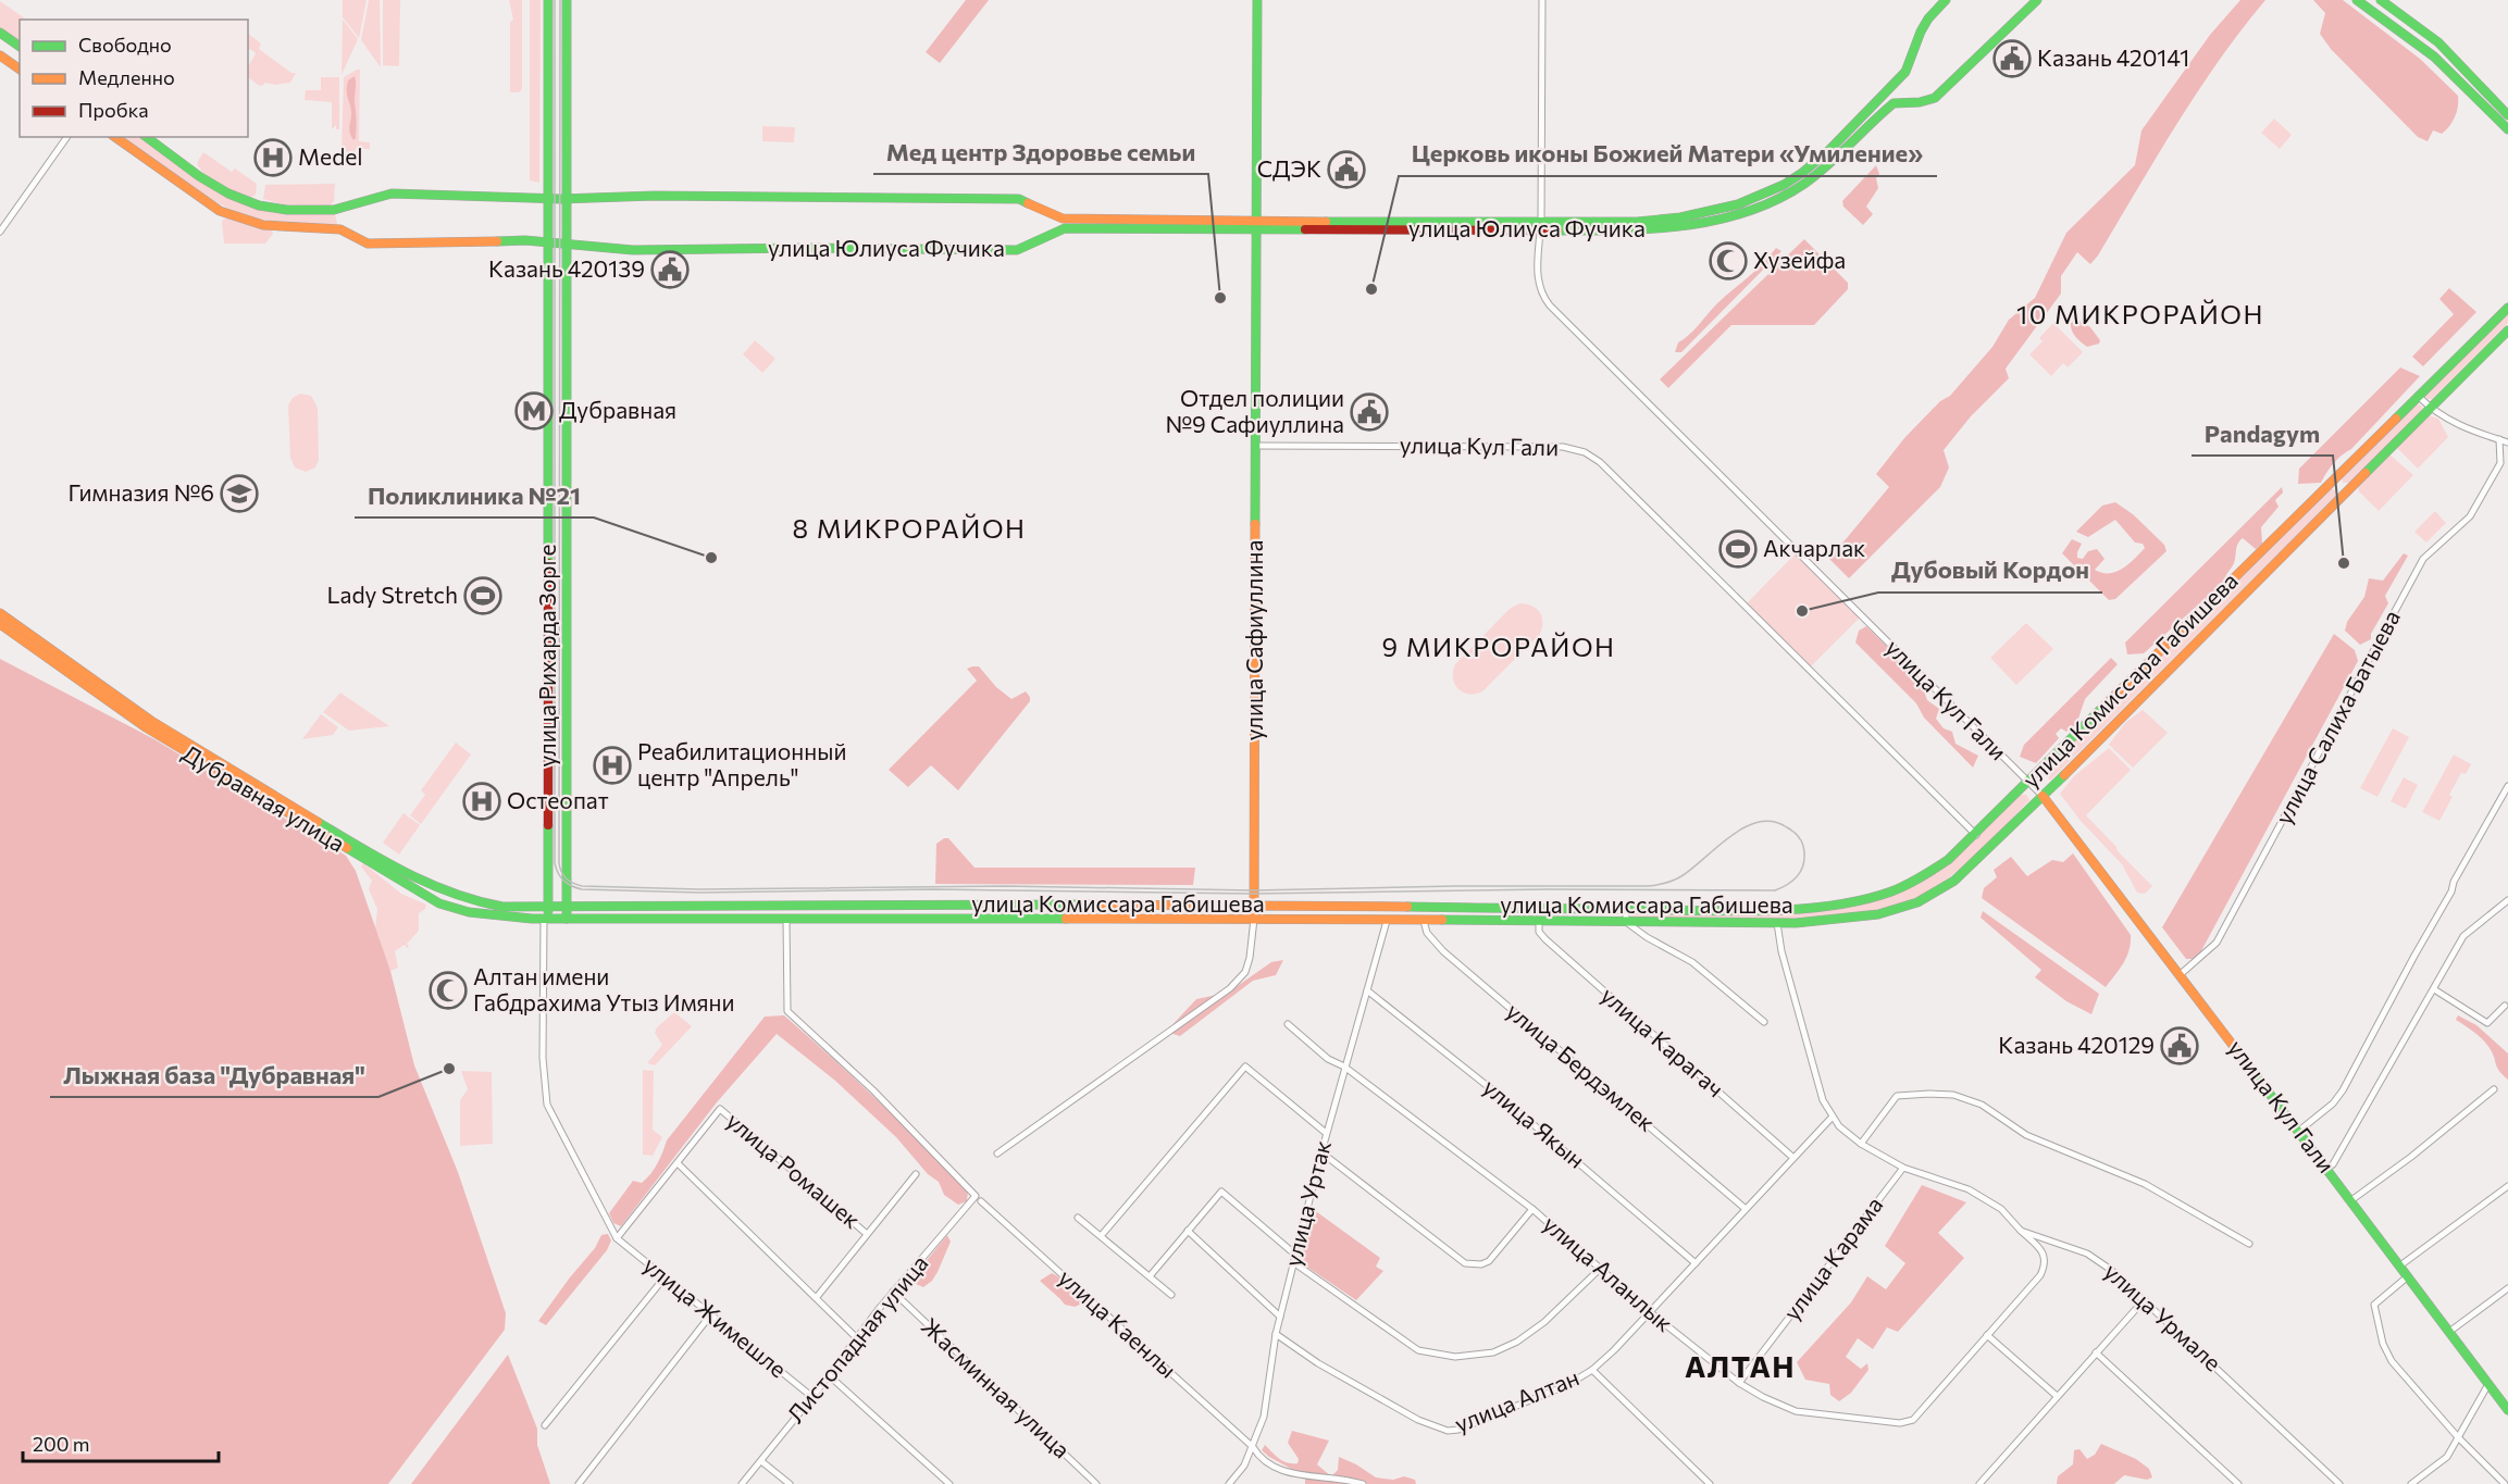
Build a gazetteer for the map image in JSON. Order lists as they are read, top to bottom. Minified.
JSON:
{"streets":{"street":["улица Юлиуса Фучика","улица Кул Гали","улица Сафиуллина","улица Рихарда Зорге","улица Комиссара Габишева","улица Салиха Батыева","Дубравная улица","улица Карагач","улица Бердэмлек","улица Якын","улица Ромашек","улица Уртак","улица Карама","улица Аланлык","улица Жимешле","улица Урмале","улица Каенлы","Листопадная улица","Жасминная улица","улица Алтан"]},"crossings":[["улица Юлиуса Фучика","улица Кул Гали"],["улица Юлиуса Фучика","улица Сафиуллина"],["улица Юлиуса Фучика","улица Рихарда Зорге"],["улица Кул Гали","улица Сафиуллина"],["улица Кул Гали","улица Комиссара Габишева"],["улица Кул Гали","улица Салиха Батыева"],["улица Сафиуллина","улица Комиссара Габишева"],["улица Рихарда Зорге","улица Комиссара Габишева"],["улица Рихарда Зорге","Дубравная улица"],["улица Комиссара Габишева","Дубравная улица"],["улица Комиссара Габишева","улица Карагач"],["улица Комиссара Габишева","улица Бердэмлек"],["улица Комиссара Габишева","улица Уртак"],["улица Комиссара Габишева","улица Урмале"],["улица Комиссара Габишева","улица Каенлы"],["улица Карагач","улица Алтан"],["улица Бердэмлек","улица Алтан"],["улица Якын","улица Уртак"],["улица Якын","улица Алтан"],["улица Уртак","улица Аланлык"],["улица Уртак","улица Каенлы"],["улица Уртак","улица Алтан"],["улица Карама","улица Аланлык"],["улица Карама","улица Урмале"],["улица Аланлык","улица Урмале"],["улица Аланлык","улица Алтан"],["улица Жимешле","Листопадная улица"],["улица Урмале","улица Алтан"],["улица Каенлы","Листопадная улица"],["Листопадная улица","Жасминная улица"]],"districts":["10 МИКРОРАЙОН","8 МИКРОРАЙОН","9 МИКРОРАЙОН","АЛТАН"],"places":{"public building":["Казань 420141","СДЭК","Казань 420139","Отдел полиции №9 Сафиуллина","Казань 420129"],"hospital":["Medel","Реабилитационный центр \"Апрель\"","Остеопат"],"mosque":["Хузейфа","Алтан имени Габдрахима Утыз Имяни"],"other":["Церковь иконы Божией Матери «Умиление»","Мед центр Здоровье семьи","Поликлиника №21","Pandagym","Дубовый Кордон","Лыжная база \"Дубравная\""],"metro station":["Дубравная"],"school or university":["Гимназия №6"],"sports":["Акчарлак","Lady Stretch"]},"legend":["Свободно","Медленно","Пробка"],"scale_bar":"200 m"}
